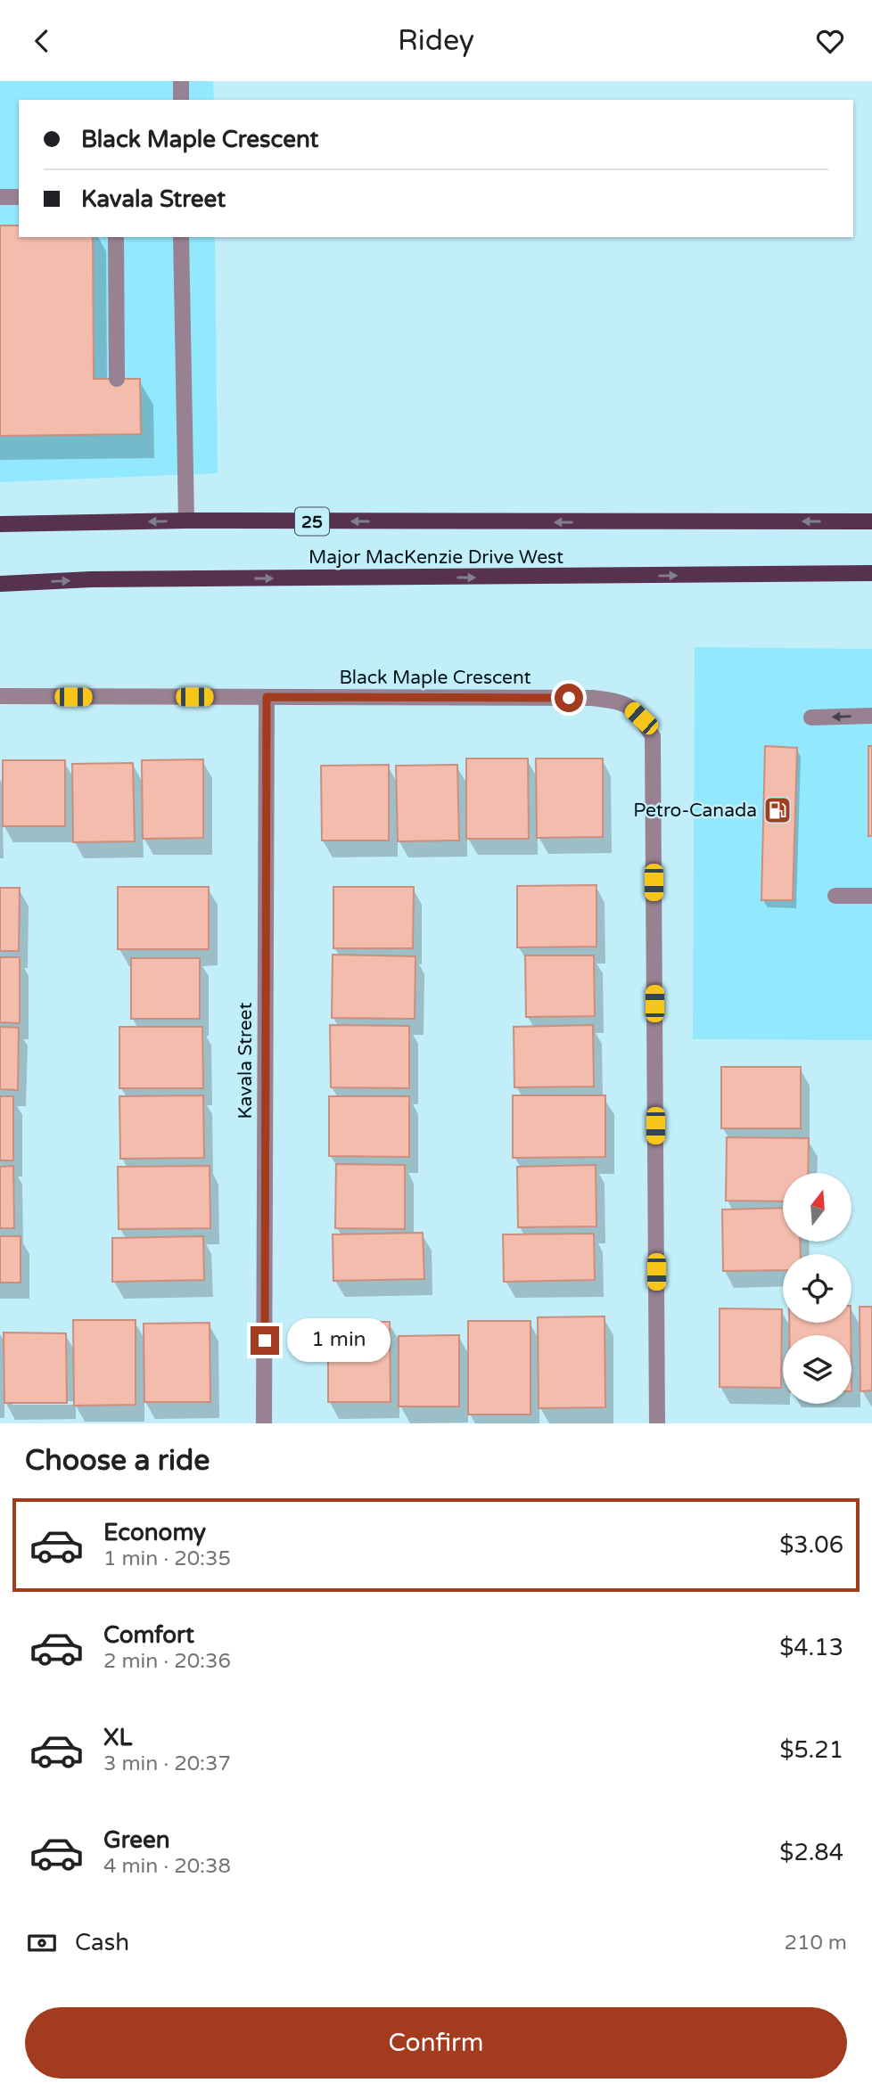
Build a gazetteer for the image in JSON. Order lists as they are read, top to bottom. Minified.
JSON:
{"streets":{"main road":["25","Major MacKenzie Drive West"],"street":["Black Maple Crescent","Kavala Street"]},"crossings":[["Black Maple Crescent","Kavala Street"]],"places":{"fuel station":["Petro-Canada"]},"north":"top","page":{"header":"Ridey","banner":["Black Maple Crescent","Kavala Street"],"bubble":"1 min","heading":"Choose a ride","list":[{"name":"Economy","note":"1 min · 20:35","value":"$3.06"},{"name":"Comfort","note":"2 min · 20:36","value":"$4.13"},{"name":"XL","note":"3 min · 20:37","value":"$5.21"},{"name":"Green","note":"4 min · 20:38","value":"$2.84"}],"pay":["Cash","210 m"],"buttons":"Confirm"}}
